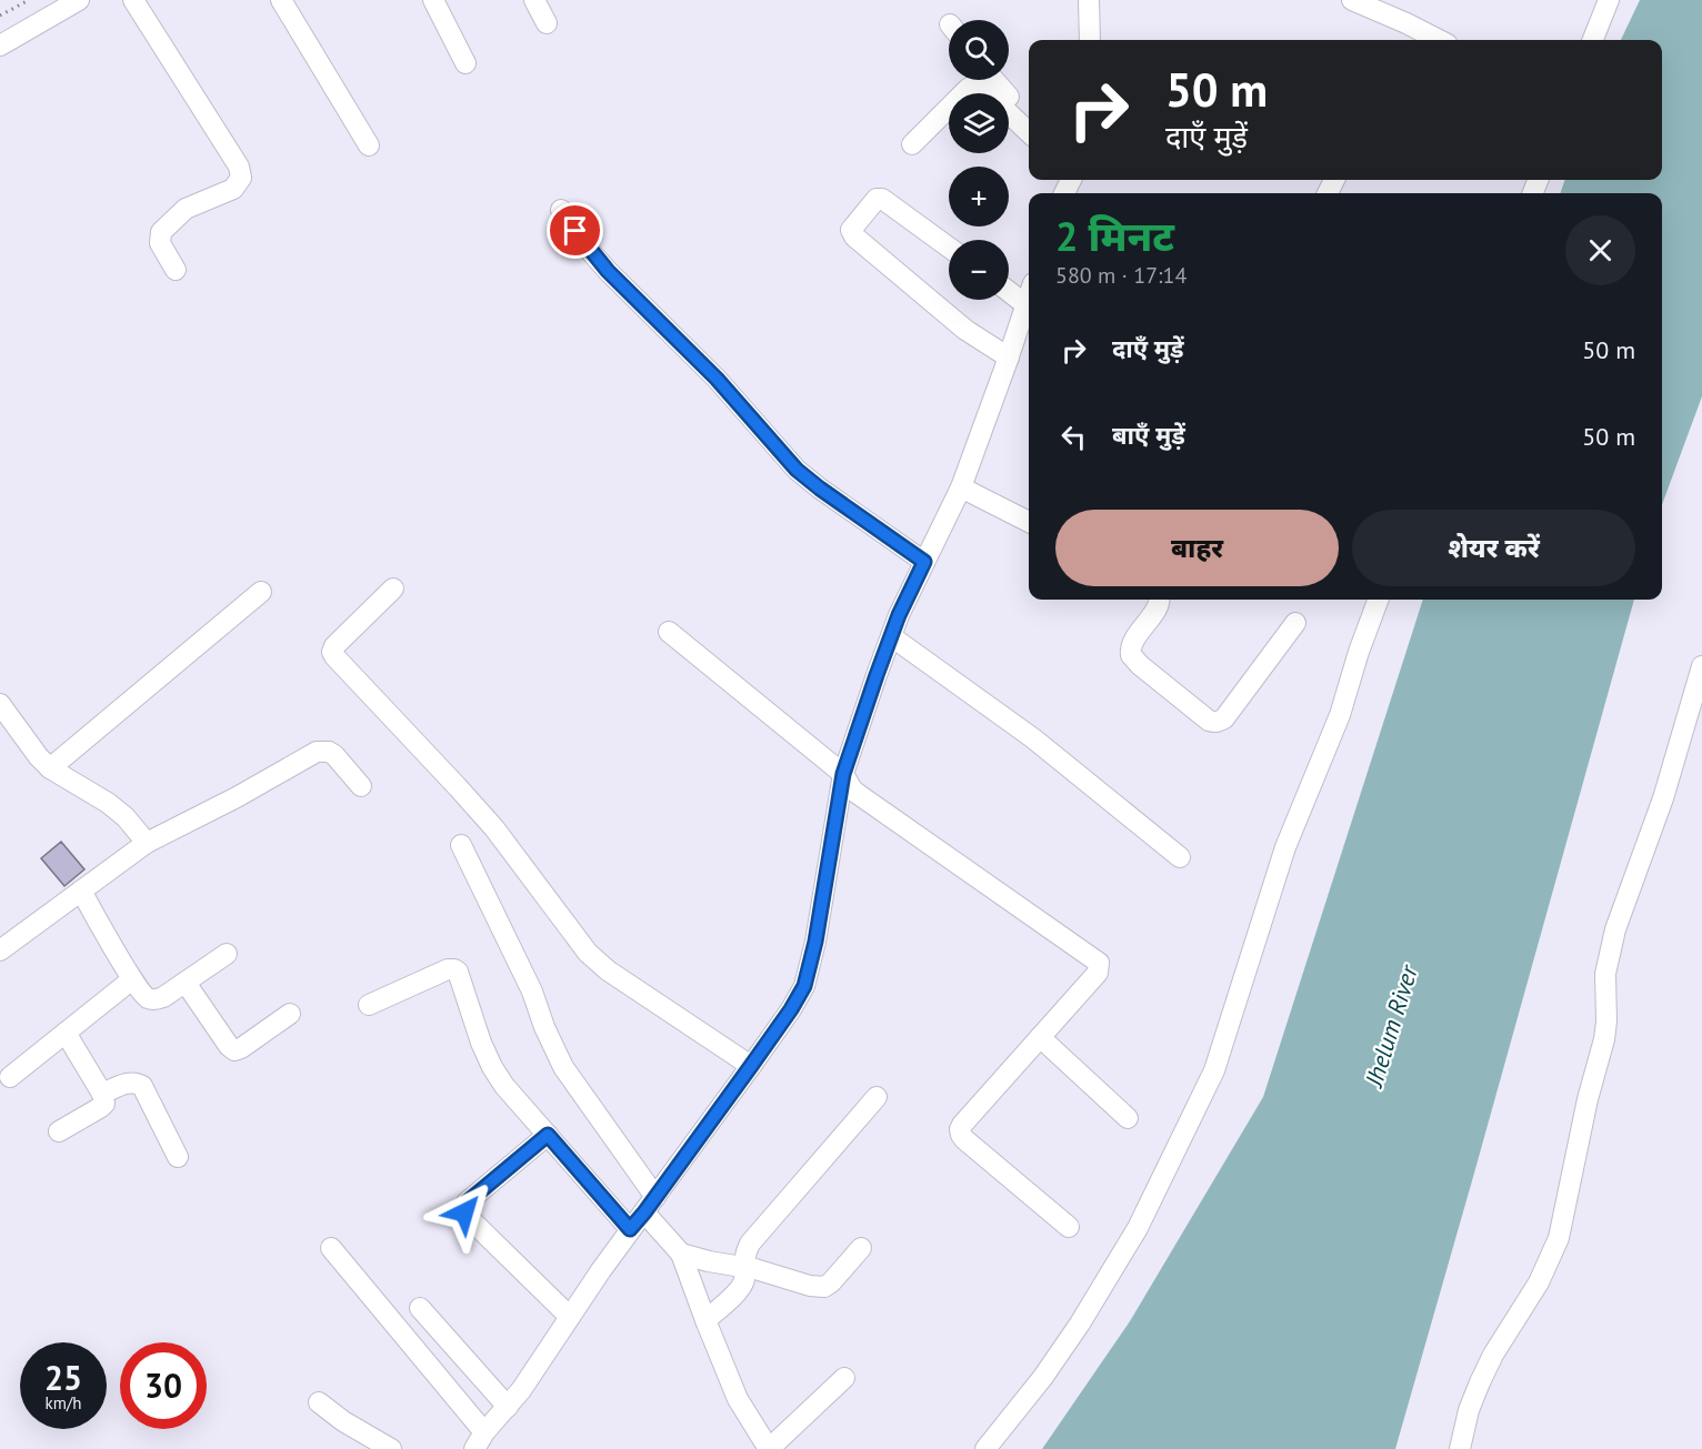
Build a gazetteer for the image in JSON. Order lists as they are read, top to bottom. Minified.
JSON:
{"water":["Jhelum River"],"page":{"map_buttons":["+","−"],"turn":["50 m","दाएँ मुड़ें"],"heading":["2 मिनट","580 m · 17:14"],"list":[{"name":"दाएँ मुड़ें","value":"50 m"},{"name":"बाएँ मुड़ें","value":"50 m"}],"buttons":["बाहर","शेयर करें"],"speed":"25 km/h","limit":"30"}}
